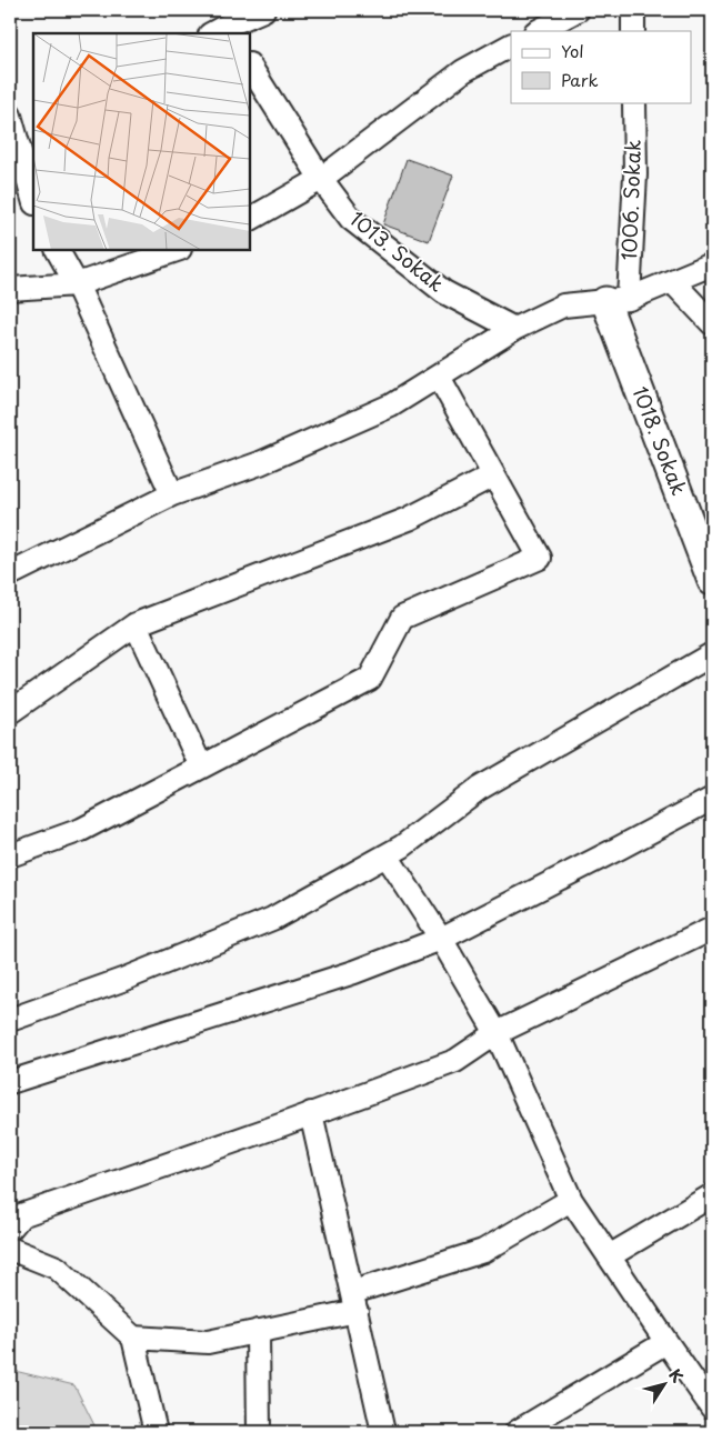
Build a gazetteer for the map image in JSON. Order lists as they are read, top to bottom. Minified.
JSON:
{"streets":{"street":["1006. Sokak","1013. Sokak","1018. Sokak"]},"crossings":[["1006. Sokak","1018. Sokak"]],"legend":["Yol","Park"],"north":"top right"}
